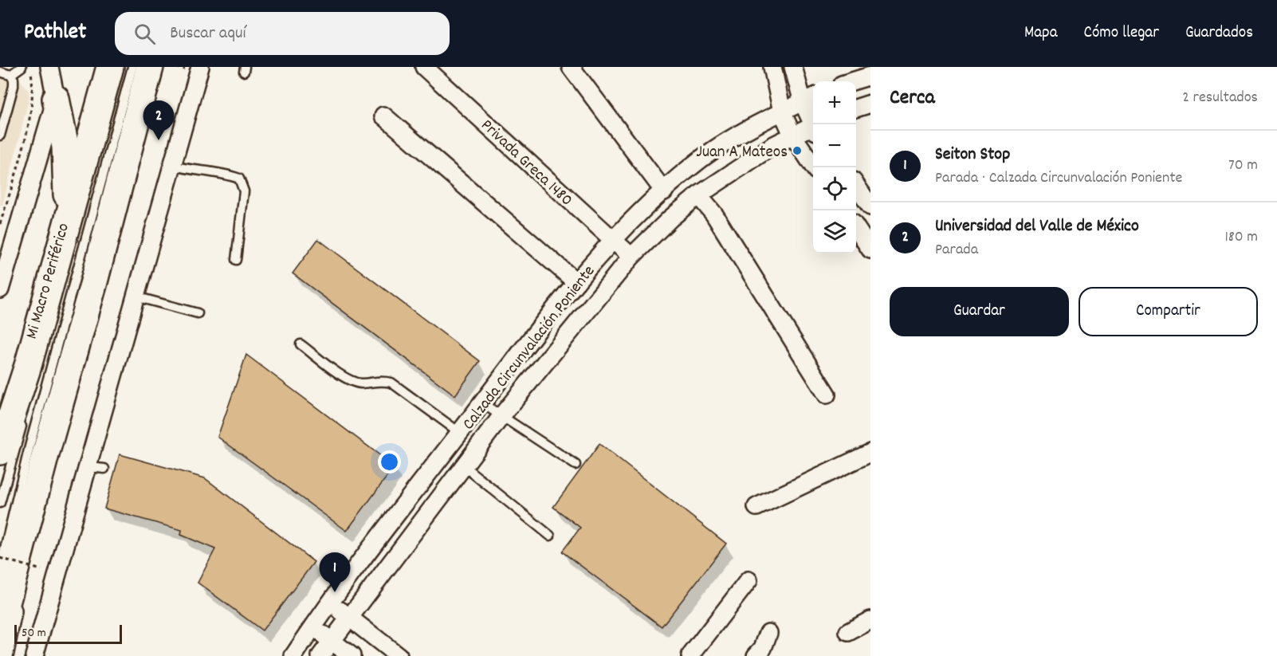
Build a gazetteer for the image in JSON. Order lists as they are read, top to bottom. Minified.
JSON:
{"streets":{"street":["Privada Greca 1480","Calzada Circunvalación Poniente"]},"crossings":[["Privada Greca 1480","Calzada Circunvalación Poniente"]],"places":["Juan A Mateos"],"scale_bar":"50 m","page":{"header":"Pathlet","search":"Buscar aquí","nav":["Mapa","Cómo llegar","Guardados"],"heading":["Cerca","2 resultados"],"map_buttons":["+","−"],"pins":["2","1"],"list":[{"mark":"1","name":"Seiton Stop","note":"Parada · Calzada Circunvalación Poniente","value":"70 m"},{"mark":"2","name":"Universidad del Valle de México","note":"Parada","value":"180 m"}],"buttons":["Guardar","Compartir"],"scale":"50 m"}}
